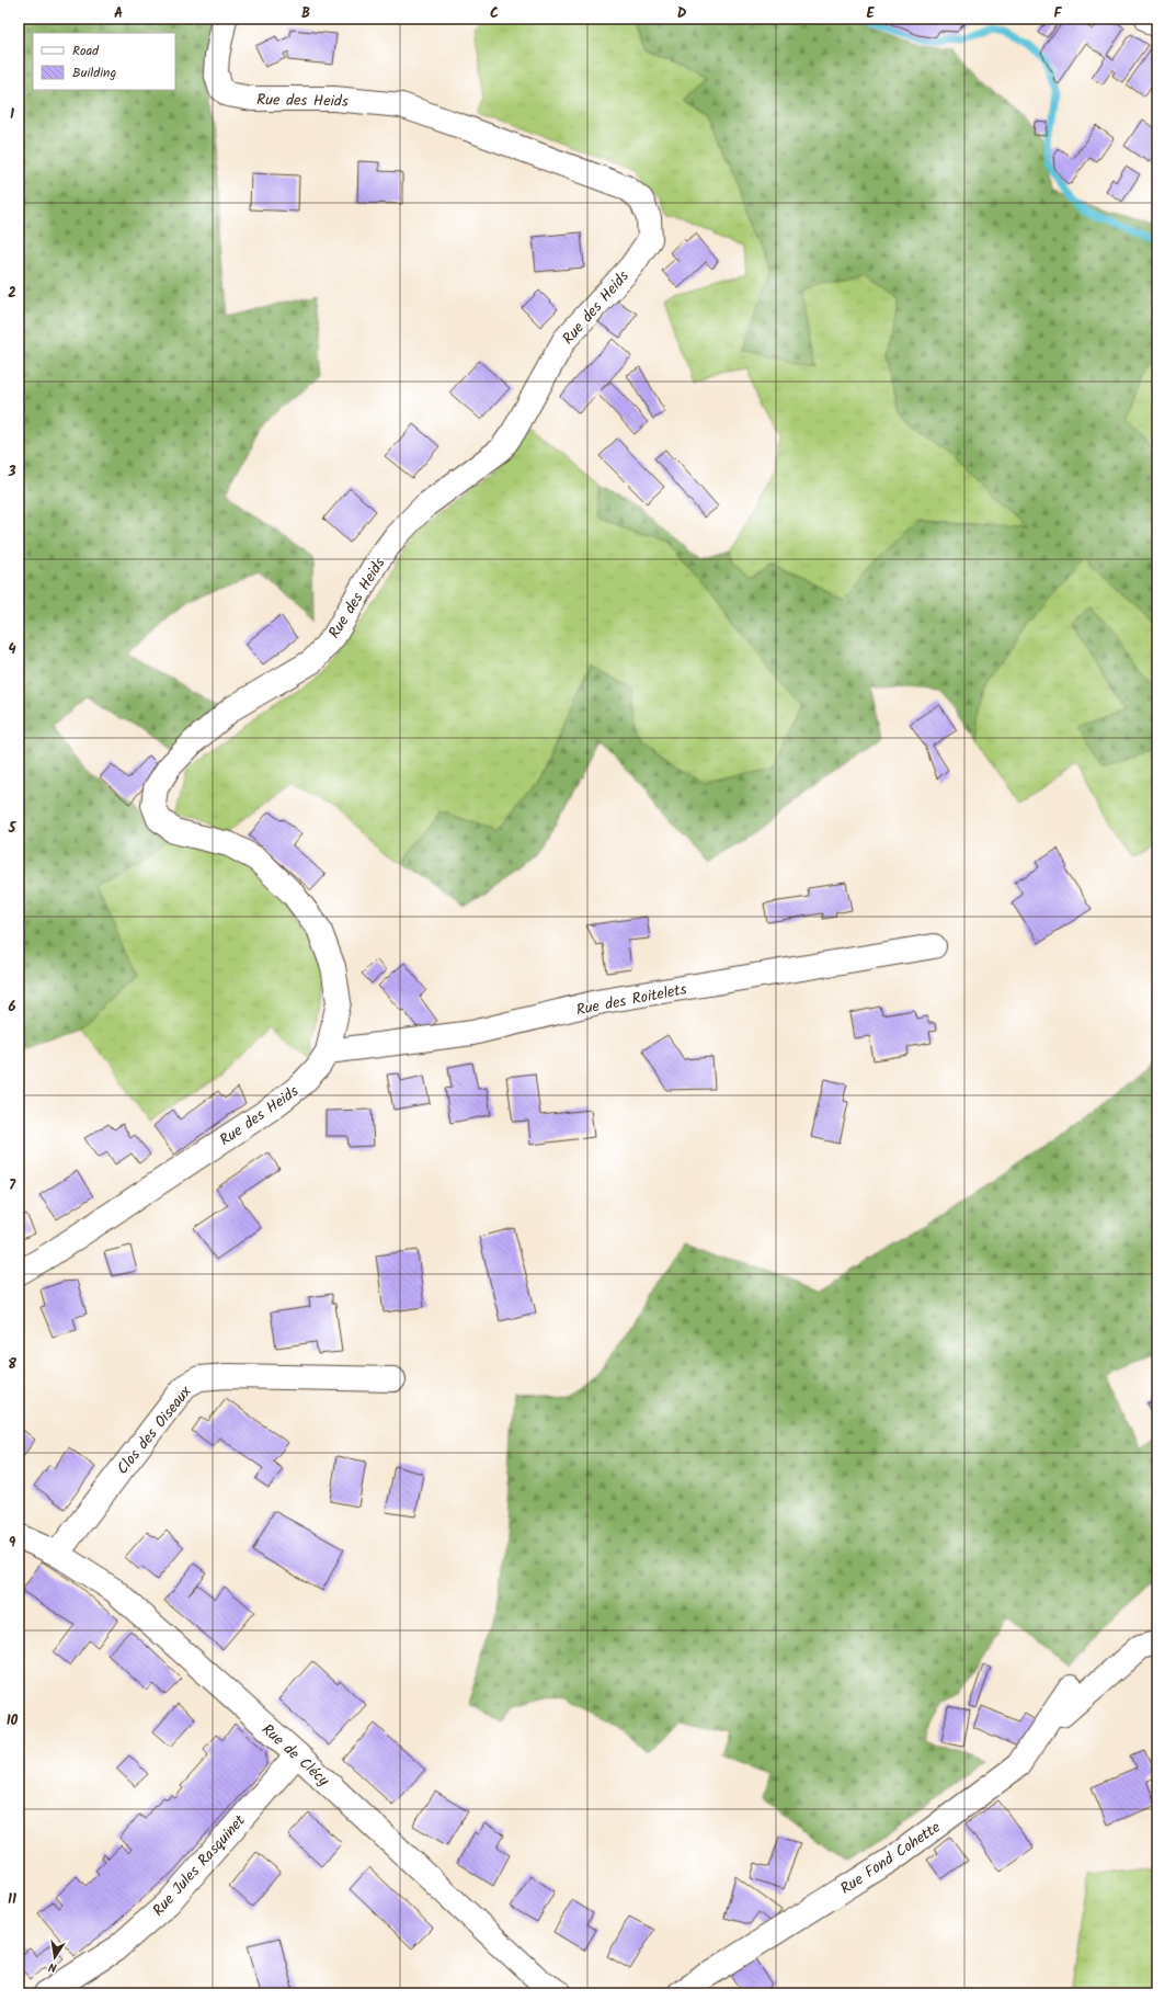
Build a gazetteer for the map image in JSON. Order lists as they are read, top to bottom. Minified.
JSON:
{"streets":{"street":["Rue des Heids","Rue des Roitelets","Clos des Oiseaux","Rue de Clécy","Rue Fond Cohette","Rue Jules Rasquinet"]},"crossings":[["Rue des Heids","Rue des Roitelets"],["Clos des Oiseaux","Rue de Clécy"],["Rue de Clécy","Rue Jules Rasquinet"]],"legend":["Road","Building"],"north":"bottom","grid":{"columns":["A","B","C","D","E","F"],"rows":["1","2","3","4","5","6","7","8","9","10","11"]}}
